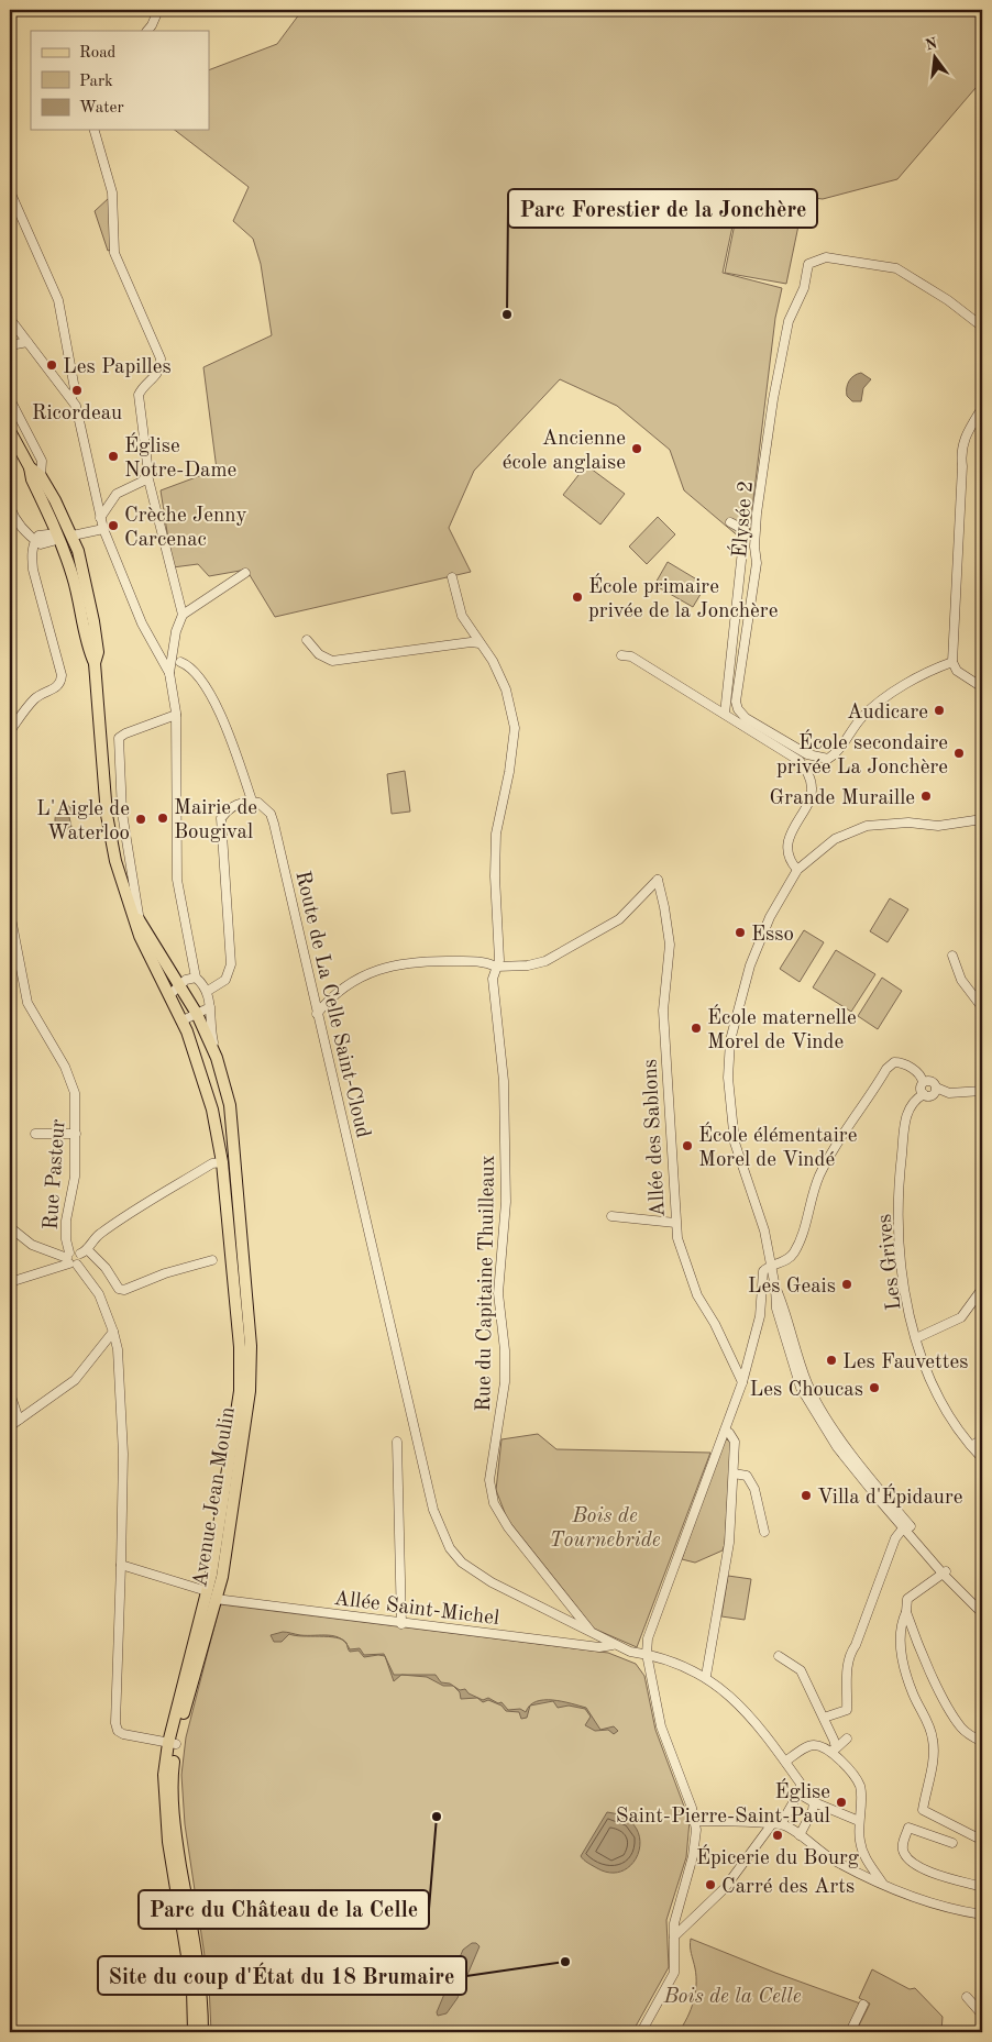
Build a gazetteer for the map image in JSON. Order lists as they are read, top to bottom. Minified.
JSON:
{"streets":{"main road":["Avenue Jean Moulin"],"street":["Élysée 2","Route de La Celle Saint-Cloud","Allée des Sablons","Rue Pasteur","Les Grives","Rue du Capitaine Thuilleaux","Allée Saint-Michel"]},"crossings":[["Route de La Celle Saint-Cloud","Rue du Capitaine Thuilleaux"],["Allée des Sablons","Rue du Capitaine Thuilleaux"],["Avenue Jean Moulin","Allée Saint-Michel"]],"parks":["Bois de Tournebride","Bois de la Celle"],"places":["Parc Forestier de la Jonchère","Les Papilles","Ricordeau","Ancienne école anglaise","Église Notre-Dame","Crèche Jenny Carcenac","École primaire privée de la Jonchère","Audicare","École secondaire privée La Jonchère","Grande Muraille","Mairie de Bougival","L'Aigle de Waterloo","Esso","École maternelle Morel de Vinde","École élémentaire Morel de Vindé","Les Geais","Les Fauvettes","Les Choucas","Villa d'Épidaure","Église Saint-Pierre-Saint-Paul","Parc du Château de la Celle","Épicerie du Bourg","Carré des Arts","Site du coup d'État du 18 Brumaire"],"legend":["Road","Park","Water"],"north":"top"}
